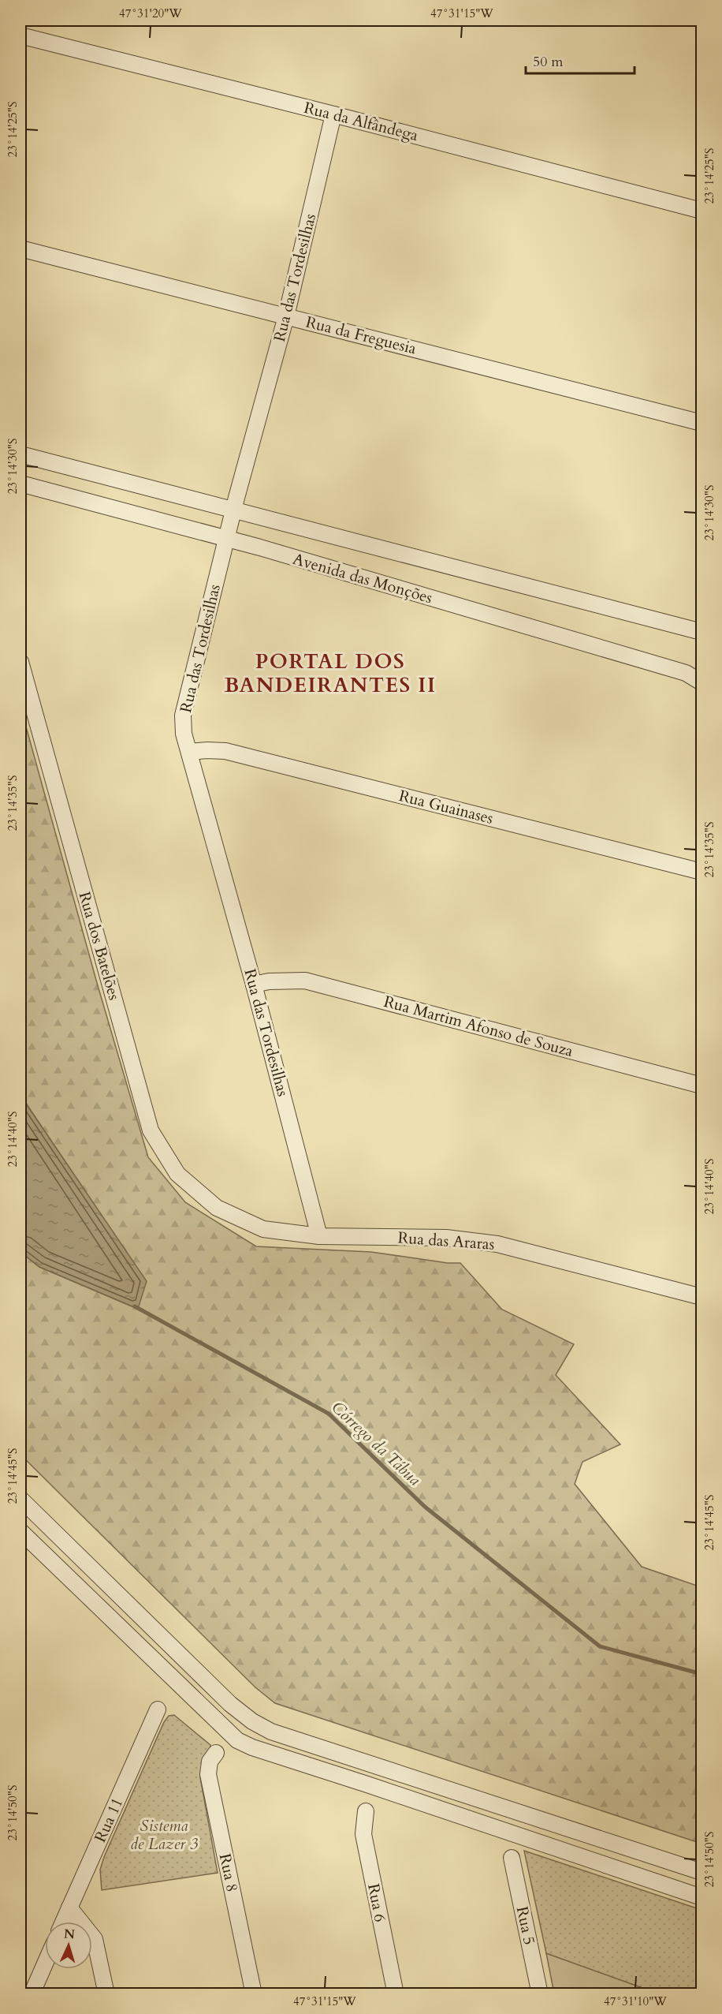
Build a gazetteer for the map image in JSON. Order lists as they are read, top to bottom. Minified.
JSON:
{"streets":{"street":["Rua da Alfândega","Rua das Tordesilhas","Rua da Freguesia","Avenida das Monções","Rua Guainases","Rua dos Batelões","Rua Martim Afonso de Souza","Rua das Araras","Rua 11","Rua 8","Rua 6","Rua 5"]},"crossings":[["Rua da Alfândega","Rua das Tordesilhas"],["Rua das Tordesilhas","Rua da Freguesia"],["Rua das Tordesilhas","Avenida das Monções"],["Rua das Tordesilhas","Rua Guainases"],["Rua das Tordesilhas","Rua Martim Afonso de Souza"],["Rua das Tordesilhas","Rua das Araras"],["Rua dos Batelões","Rua das Araras"]],"districts":["PORTAL DOS BANDEIRANTES II"],"water":["Córrego da Tábua"],"parks":["Sistema de Lazer 3"],"scale_bar":"50 m","north":"top","coordinates":["47°31'20\"W","47°31'15\"W","23°14'25\"S","23°14'30\"S","23°14'35\"S","23°14'40\"S","23°14'45\"S","23°14'50\"S","47°31'10\"W"]}
